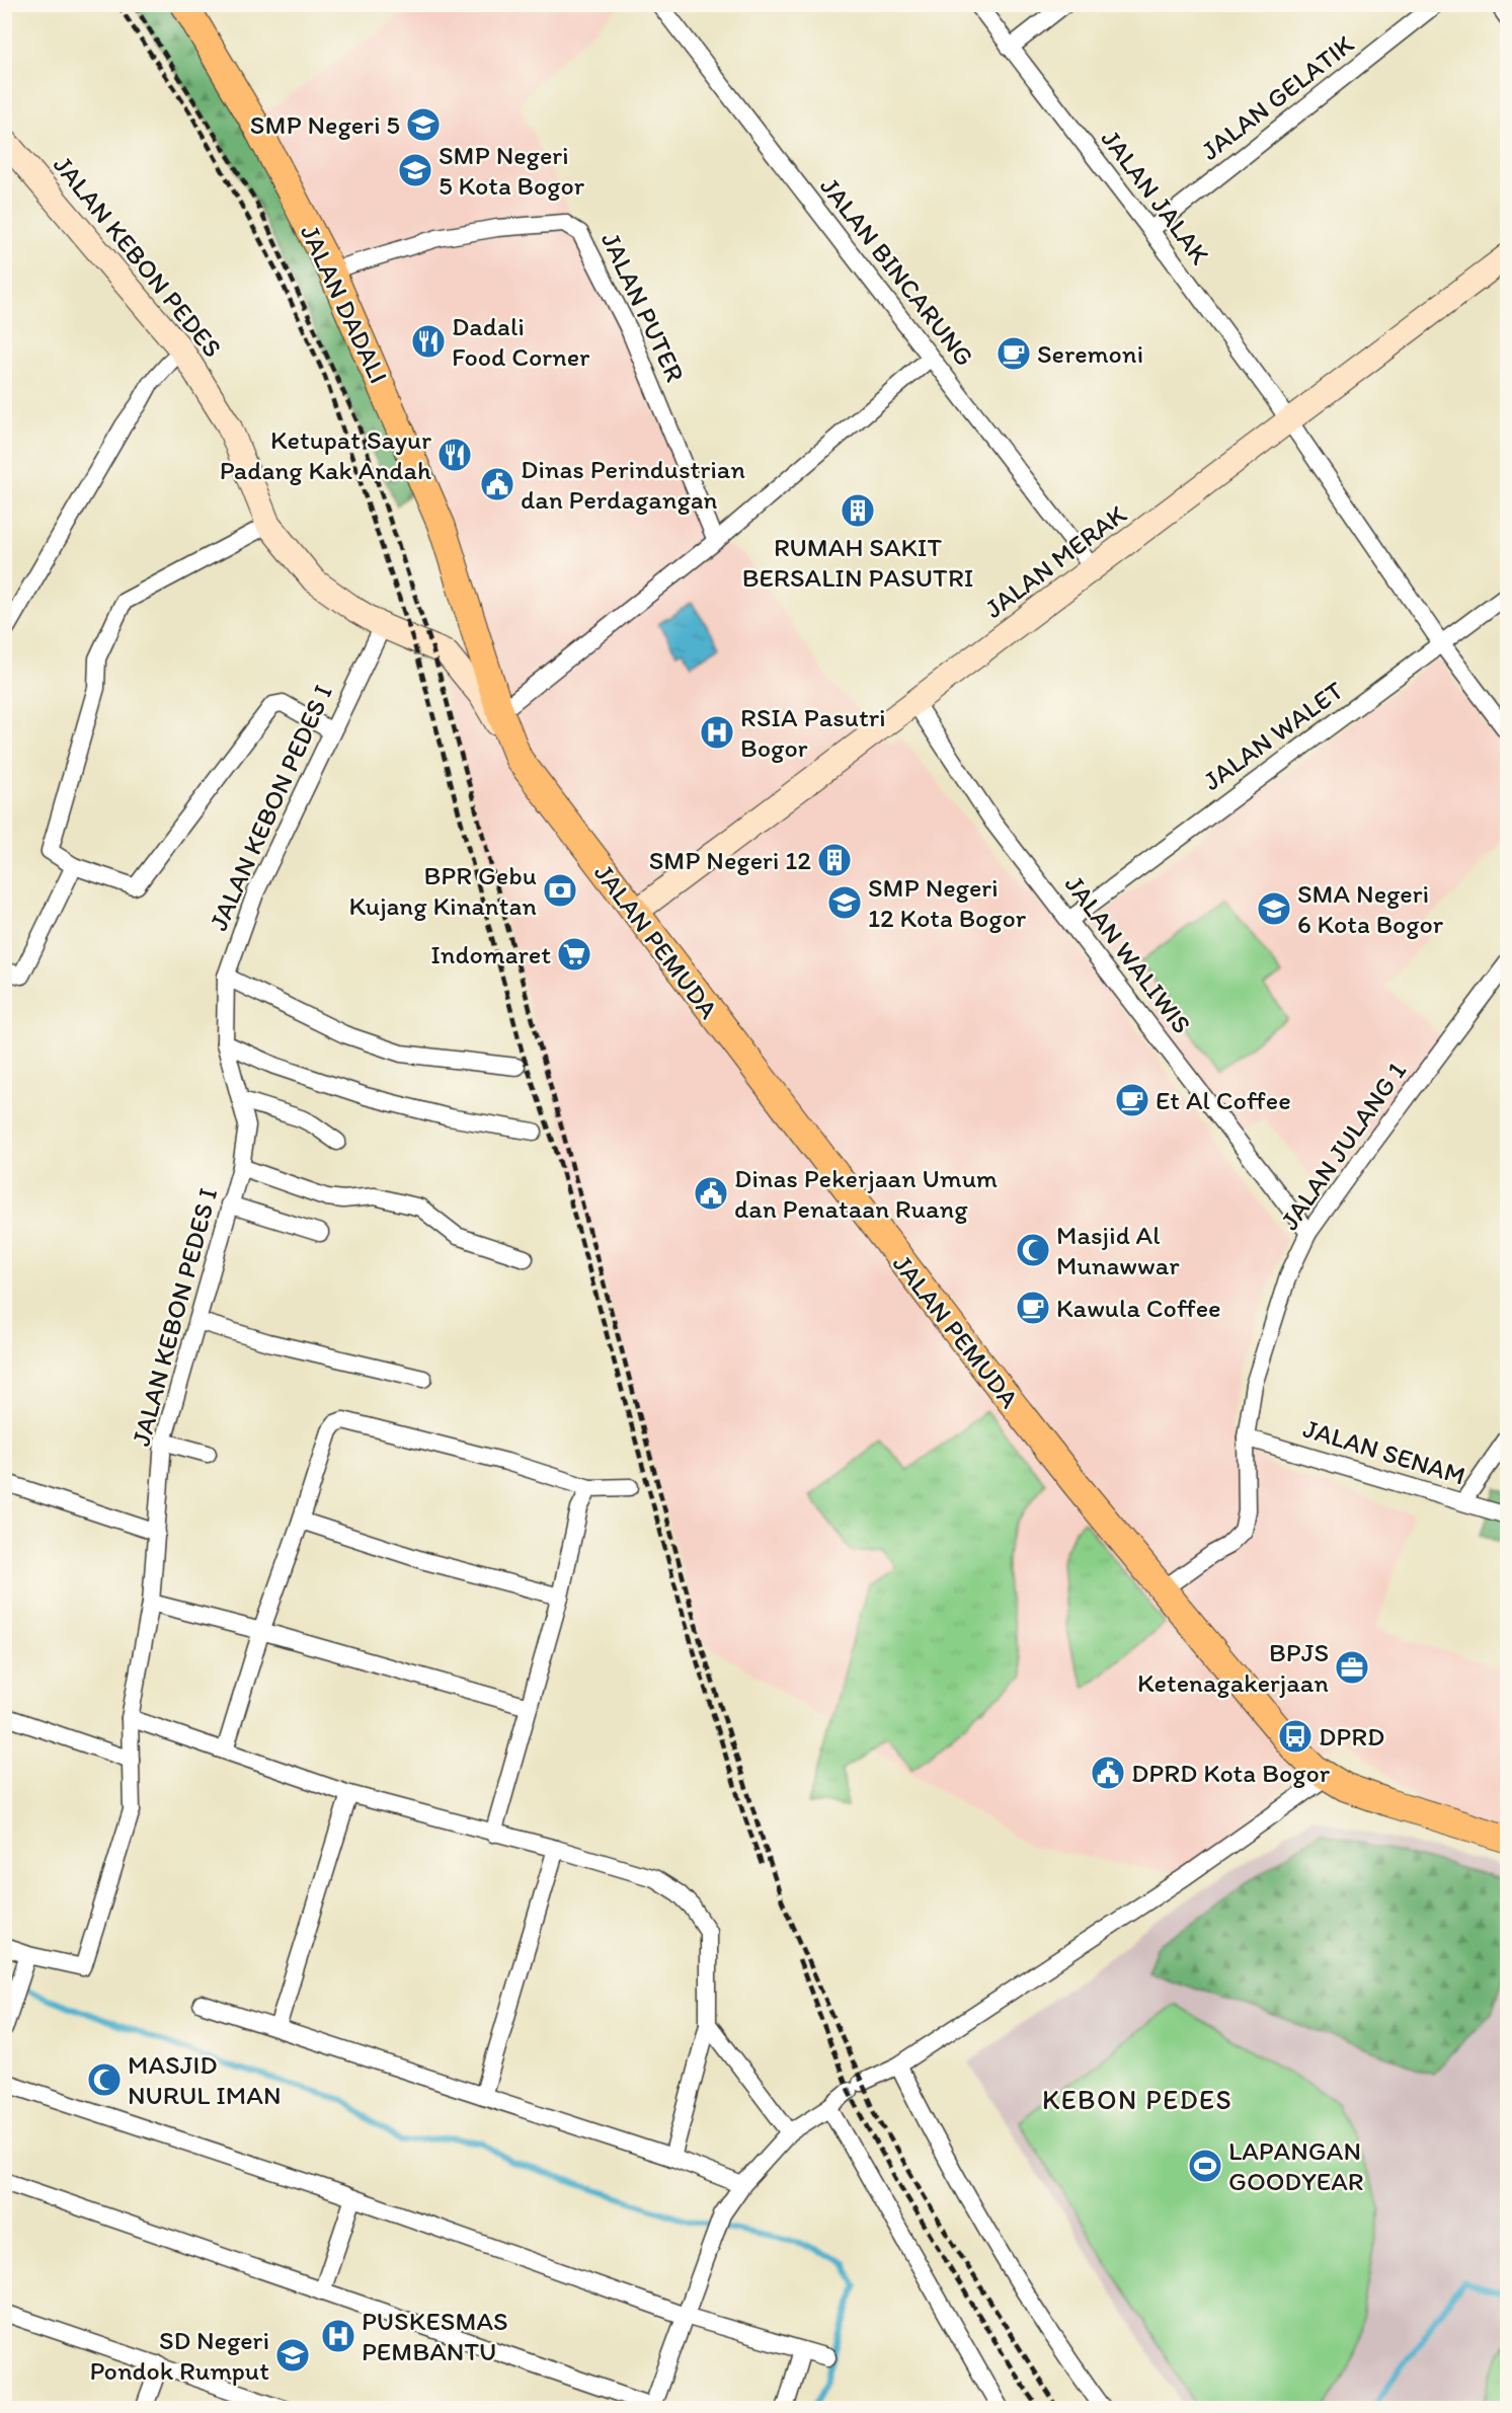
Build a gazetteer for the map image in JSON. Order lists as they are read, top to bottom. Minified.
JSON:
{"streets":{"main road":["JALAN DADALI","JALAN PEMUDA"],"street":["JALAN GELATIK","JALAN JALAK","JALAN KEBON PEDES","JALAN BINCARUNG","JALAN PUTER","JALAN MERAK","JALAN WALET","JALAN KEBON PEDES I","JALAN WALIWIS","JALAN JULANG 1","JALAN SENAM"]},"crossings":[["JALAN GELATIK","JALAN JALAK"],["JALAN JALAK","JALAN MERAK"],["JALAN JALAK","JALAN WALET"],["JALAN KEBON PEDES","JALAN KEBON PEDES I"],["JALAN KEBON PEDES","JALAN PEMUDA"],["JALAN BINCARUNG","JALAN MERAK"],["JALAN DADALI","JALAN PUTER"],["JALAN DADALI","JALAN PEMUDA"],["JALAN MERAK","JALAN PEMUDA"],["JALAN MERAK","JALAN WALIWIS"],["JALAN WALET","JALAN WALIWIS"],["JALAN PEMUDA","JALAN JULANG 1"],["JALAN WALIWIS","JALAN JULANG 1"],["JALAN JULANG 1","JALAN SENAM"]],"districts":["KEBON PEDES"],"places":{"school or university":["SMP Negeri 5","SMP Negeri 5 Kota Bogor","SMP Negeri 12 Kota Bogor","SMA Negeri 6 Kota Bogor","SD Negeri Pondok Rumput"],"restaurant":["Dadali Food Corner","Ketupat Sayur Padang Kak Andah"],"cafe":["Seremoni","Et Al Coffee","Kawula Coffee"],"public building":["Dinas Perindustrian dan Perdagangan","Dinas Pekerjaan Umum dan Penataan Ruang","DPRD Kota Bogor"],"building":["RUMAH SAKIT BERSALIN PASUTRI","SMP Negeri 12"],"hospital":["RSIA Pasutri Bogor","PUSKESMAS PEMBANTU"],"bank":["BPR Gebu Kujang Kinantan"],"supermarket":["Indomaret"],"mosque":["Masjid Al Munawwar","MASJID NURUL IMAN"],"office":["BPJS Ketenagakerjaan"],"bus stop":["DPRD"],"sports":["LAPANGAN GOODYEAR"]}}
